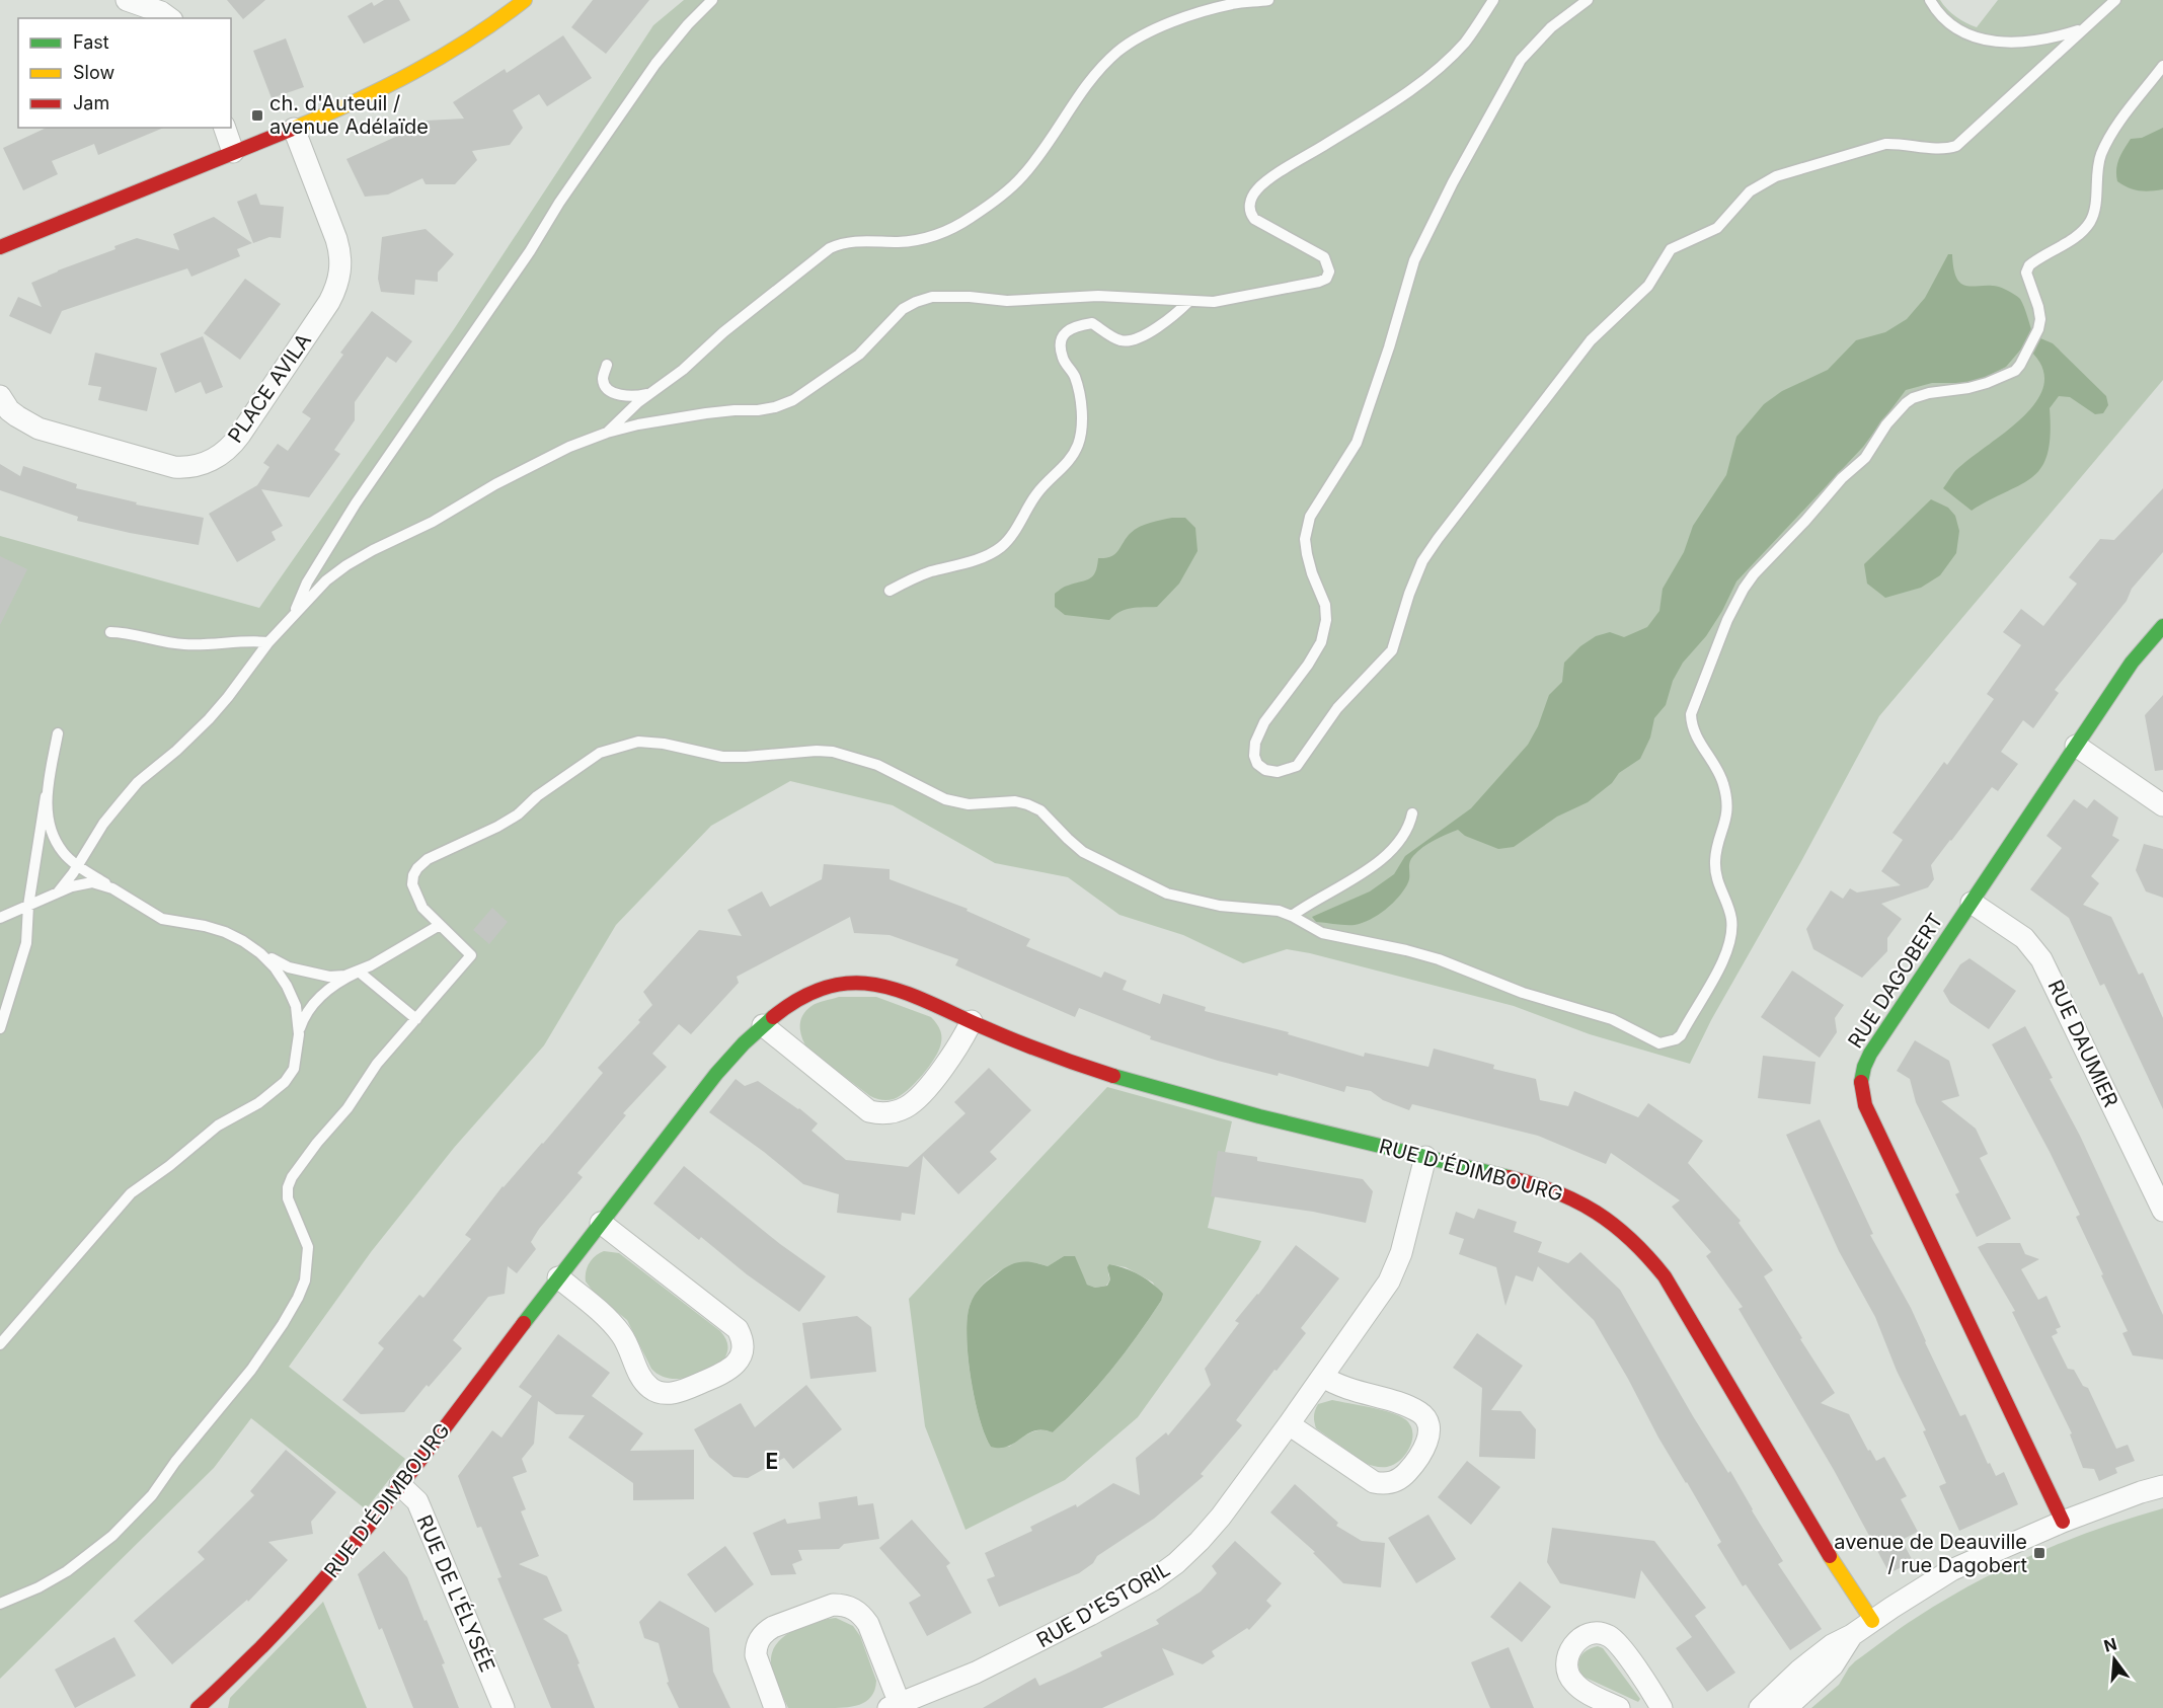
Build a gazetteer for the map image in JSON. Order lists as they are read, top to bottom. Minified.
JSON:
{"streets":{"street":["PLACE AVILA","RUE DAGOBERT","RUE DAUMIER","RUE D'ÉDIMBOURG","RUE DE L'ÉLYSÉE","RUE D'ESTORIL"]},"crossings":[["RUE DAGOBERT","RUE DAUMIER"],["RUE D'ÉDIMBOURG","RUE DE L'ÉLYSÉE"],["RUE D'ÉDIMBOURG","RUE D'ESTORIL"]],"districts":["E"],"places":{"transit":["ch. d'Auteuil / avenue Adélaïde","avenue de Deauville / rue Dagobert"]},"legend":["Fast","Slow","Jam"],"north":"top"}
